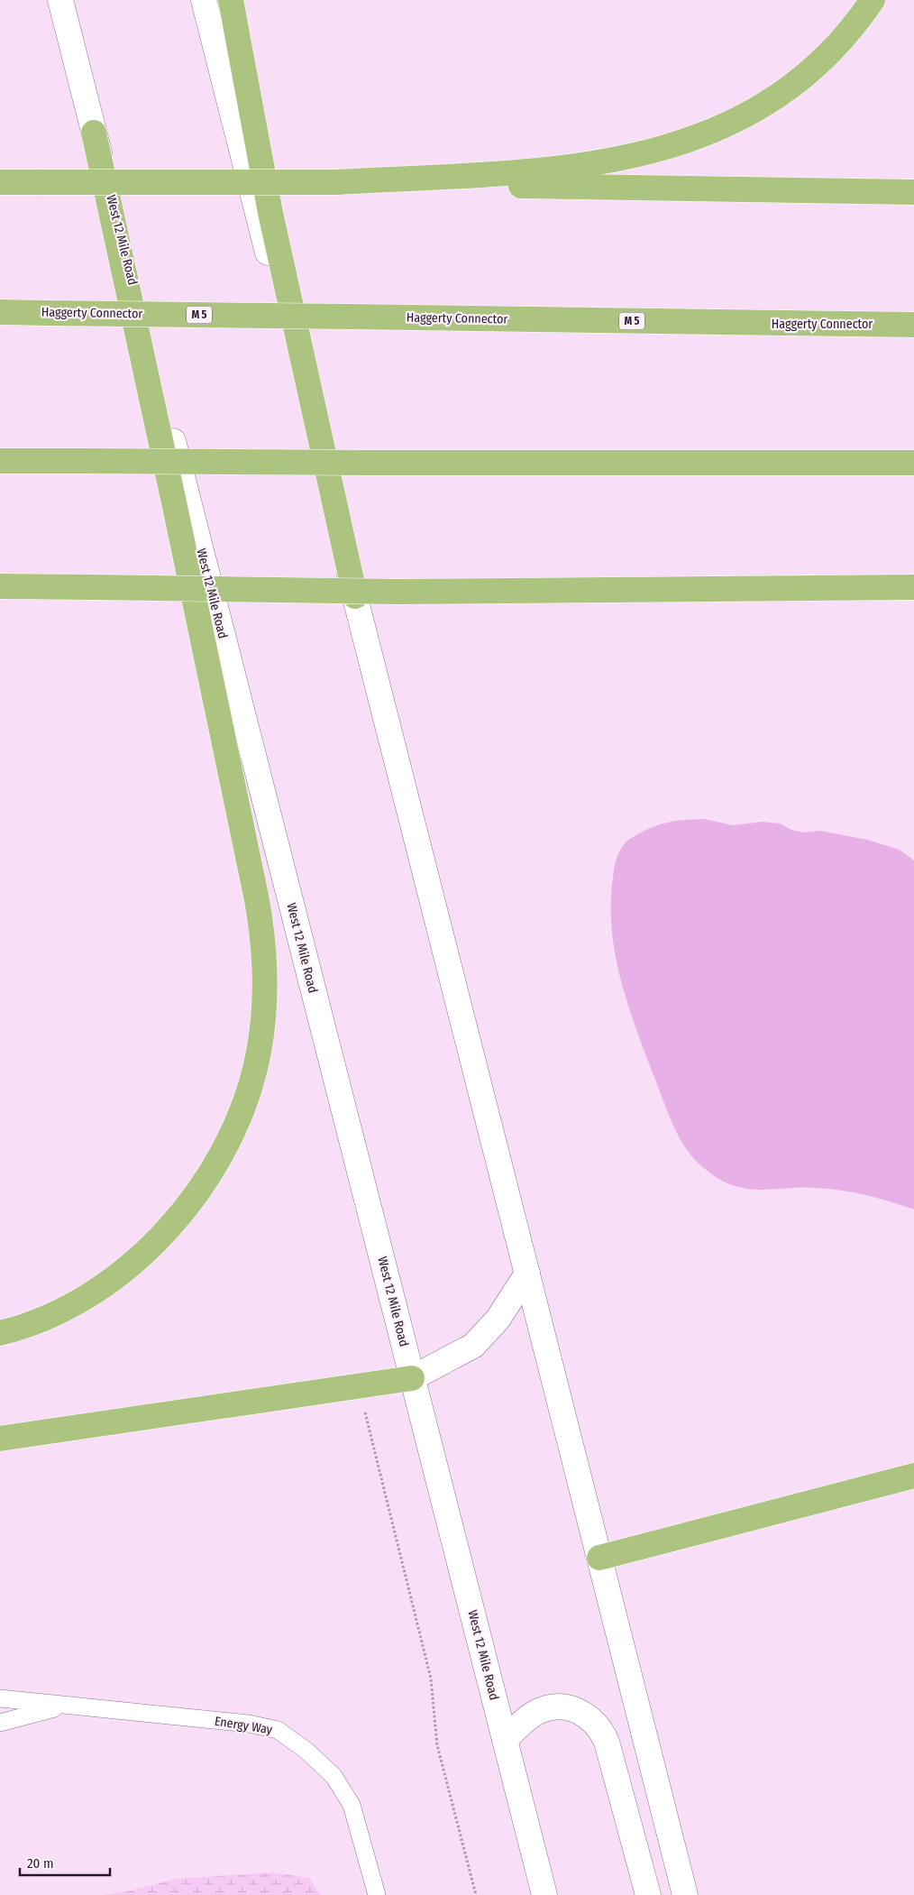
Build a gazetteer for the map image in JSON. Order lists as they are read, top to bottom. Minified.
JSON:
{"streets":{"highway":["Haggerty Connector","M 5"],"main road":["West 12 Mile Road"],"lane":["Energy Way"]},"scale_bar":"20 m"}
